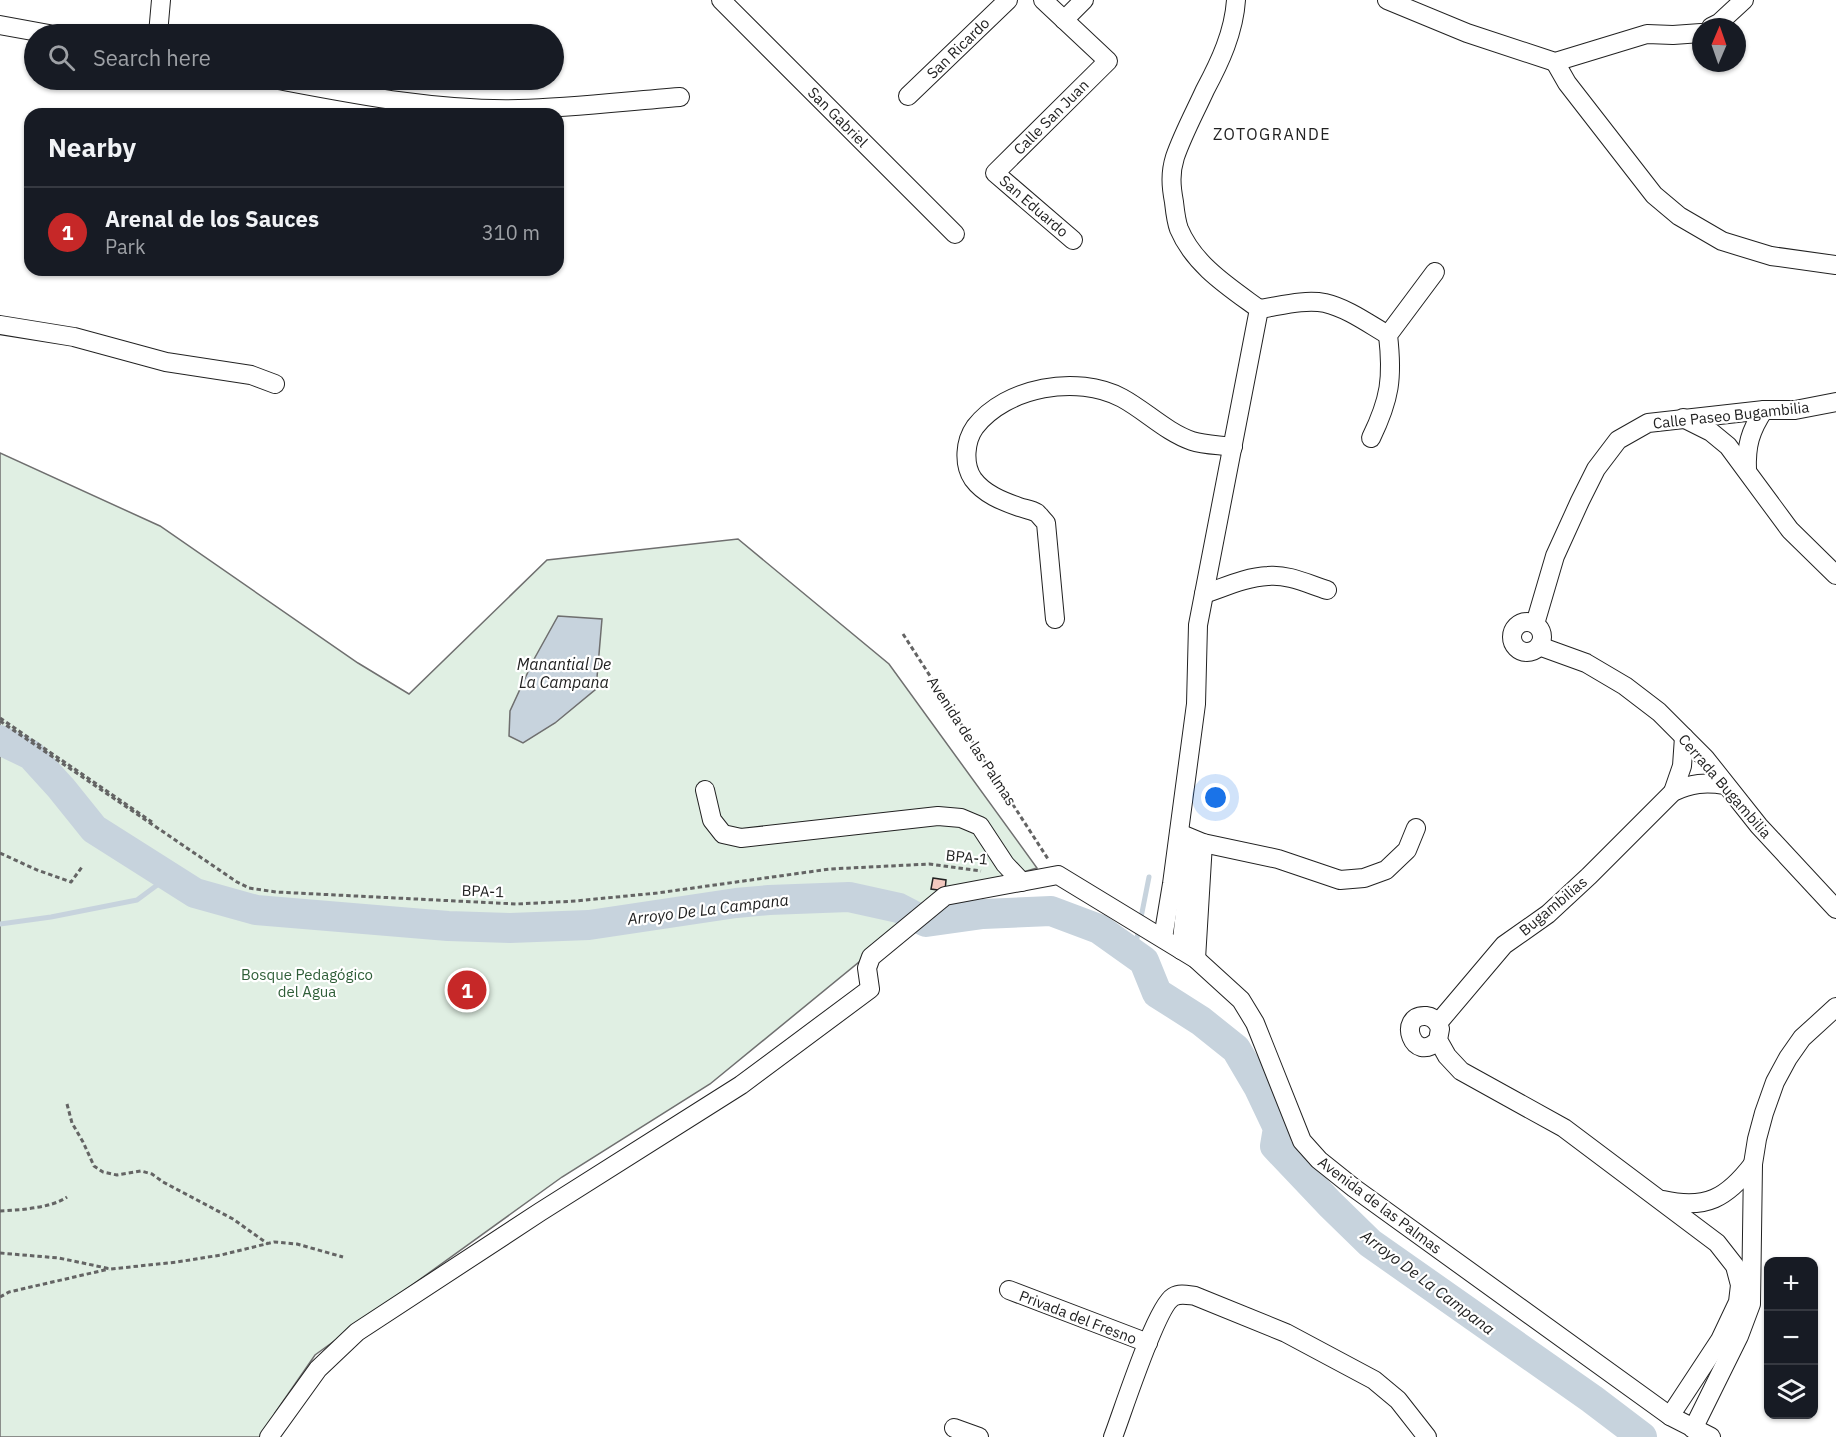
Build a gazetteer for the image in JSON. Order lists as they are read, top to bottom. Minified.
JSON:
{"streets":{"street":["San Ricardo","San Gabriel","Calle San Juan","San Eduardo","Calle Paseo Bugambilia","Avenida de las Palmas","Cerrada Bugambilia","Bugambilias","Privada del Fresno"]},"crossings":[["Calle San Juan","San Eduardo"],["Calle Paseo Bugambilia","Cerrada Bugambilia"],["Cerrada Bugambilia","Bugambilias"]],"districts":["ZOTOGRANDE"],"water":["Manantial De La Campana","Arroyo De La Campana"],"parks":["Bosque Pedagógico del Agua"],"north":"top","page":{"search":"Search here","heading":"Nearby","list":[{"mark":"1","name":"Arenal de los Sauces","note":"Park","value":"310 m"}],"pins":"1","map_buttons":["+","−"]}}
